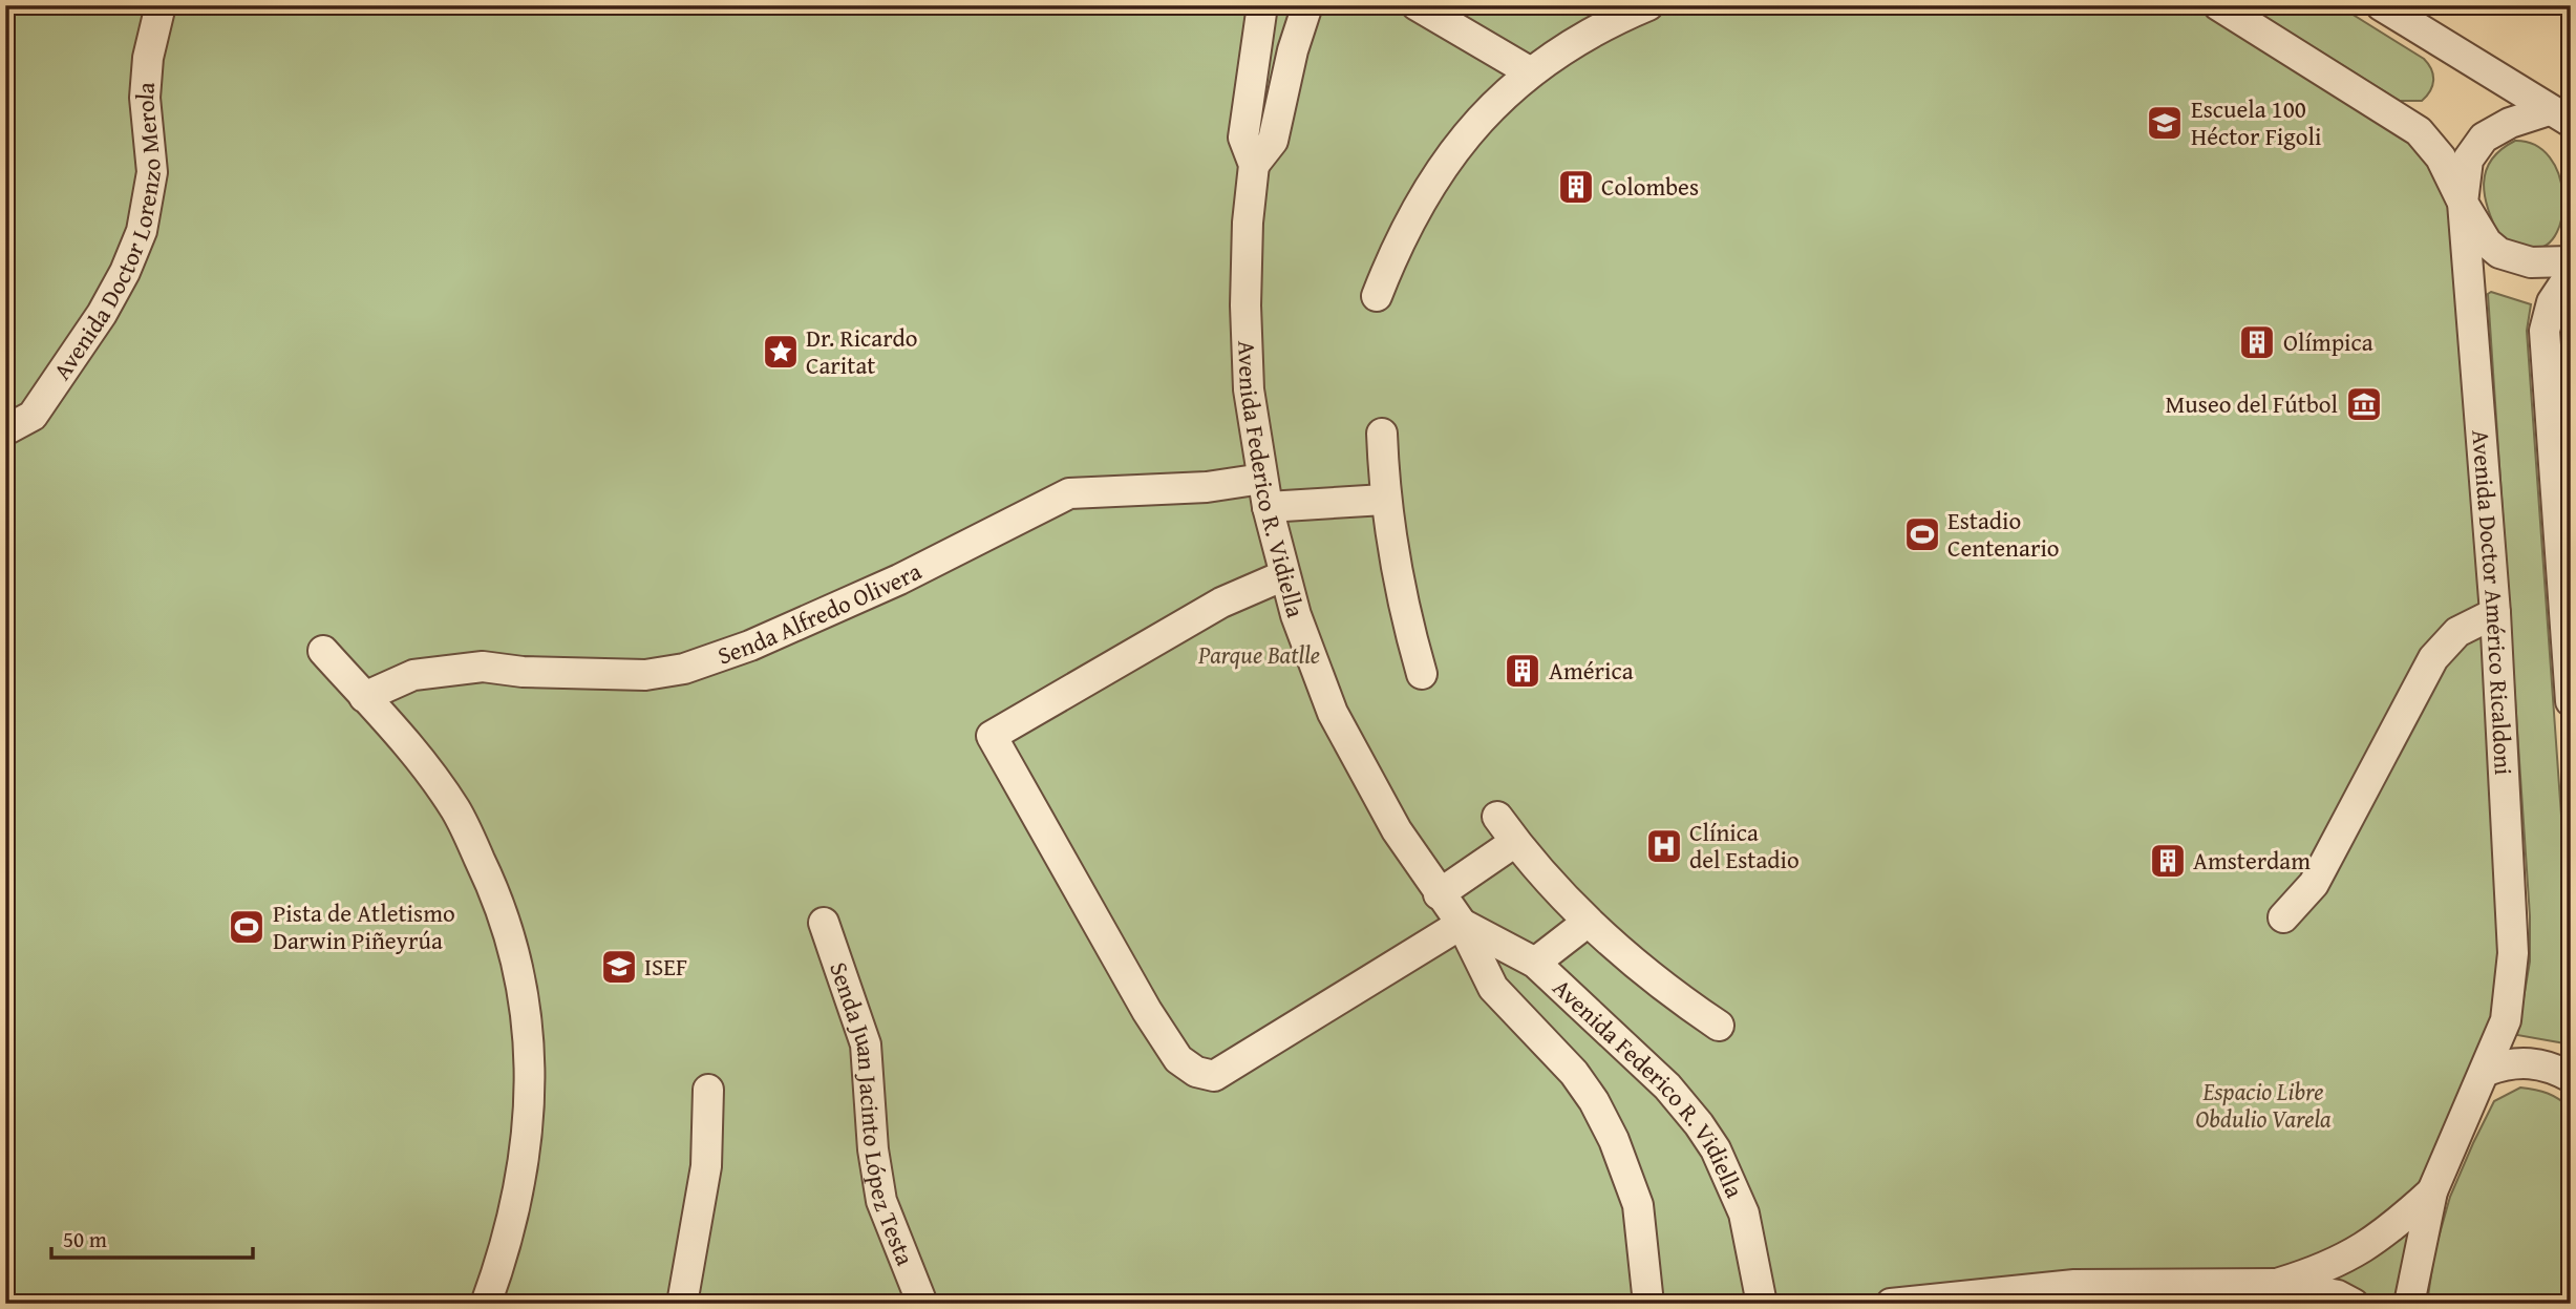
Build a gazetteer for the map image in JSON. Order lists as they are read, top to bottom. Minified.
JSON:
{"streets":{"street":["Avenida Doctor Lorenzo Merola","Avenida Federico R. Vidiella","Avenida Doctor Américo Ricaldoni","Senda Alfredo Olivera","Senda Juan Jacinto López Testa"]},"crossings":[["Avenida Federico R. Vidiella","Senda Alfredo Olivera"]],"parks":["Parque Batlle","Espacio Libre Obdulio Varela"],"places":{"school or university":["Escuela 100 Héctor Figoli","ISEF"],"building":["Colombes","Olímpica","América","Amsterdam"],"place":["Dr. Ricardo Caritat"],"museum":["Museo del Fútbol"],"sports":["Estadio Centenario","Pista de Atletismo Darwin Piñeyrúa"],"hospital":["Clínica del Estadio"]},"scale_bar":"50 m"}
